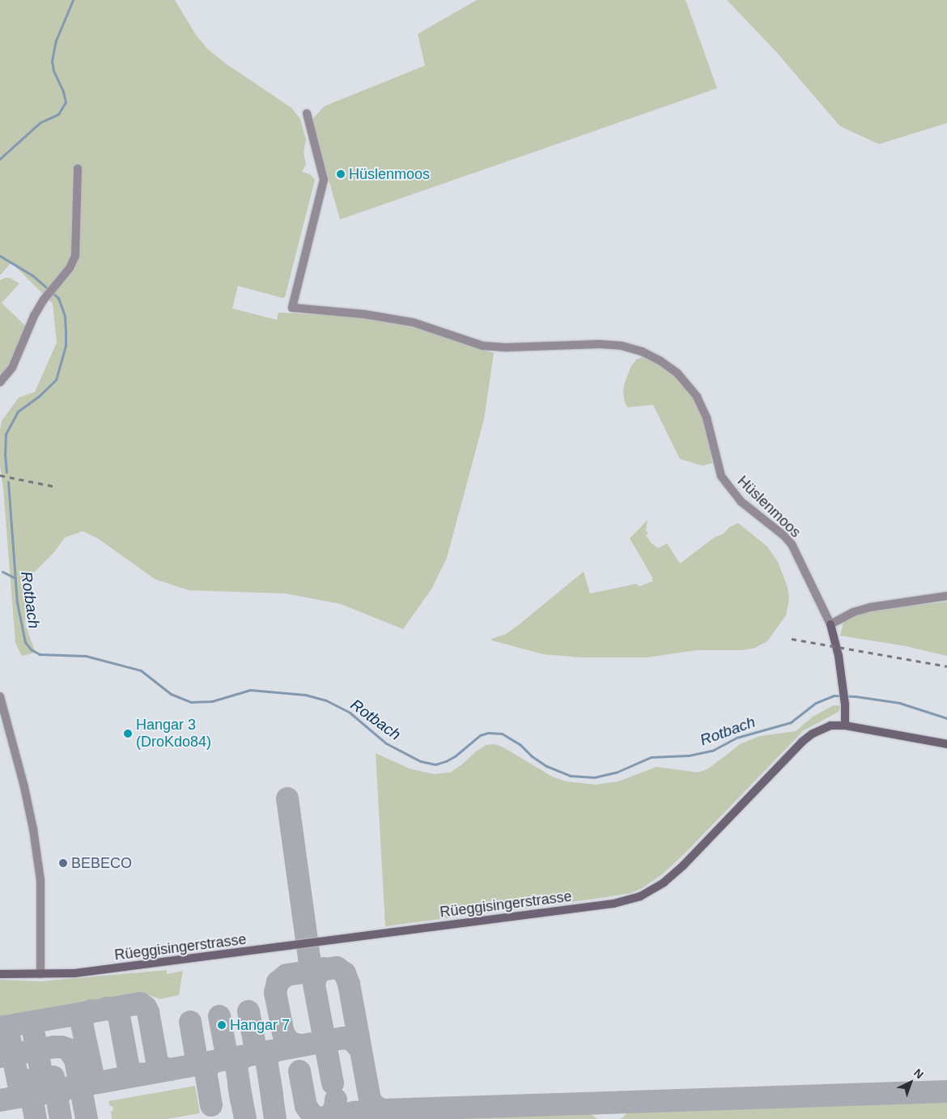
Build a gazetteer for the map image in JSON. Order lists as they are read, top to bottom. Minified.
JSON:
{"streets":{"main road":["Hüslenmoos","Rüeggisingerstrasse"]},"crossings":[["Hüslenmoos","Rüeggisingerstrasse"]],"water":["Rotbach"],"places":["Hüslenmoos","Hangar 3 (DroKdo84)","BEBECO","Hangar 7"],"north":"top right"}
